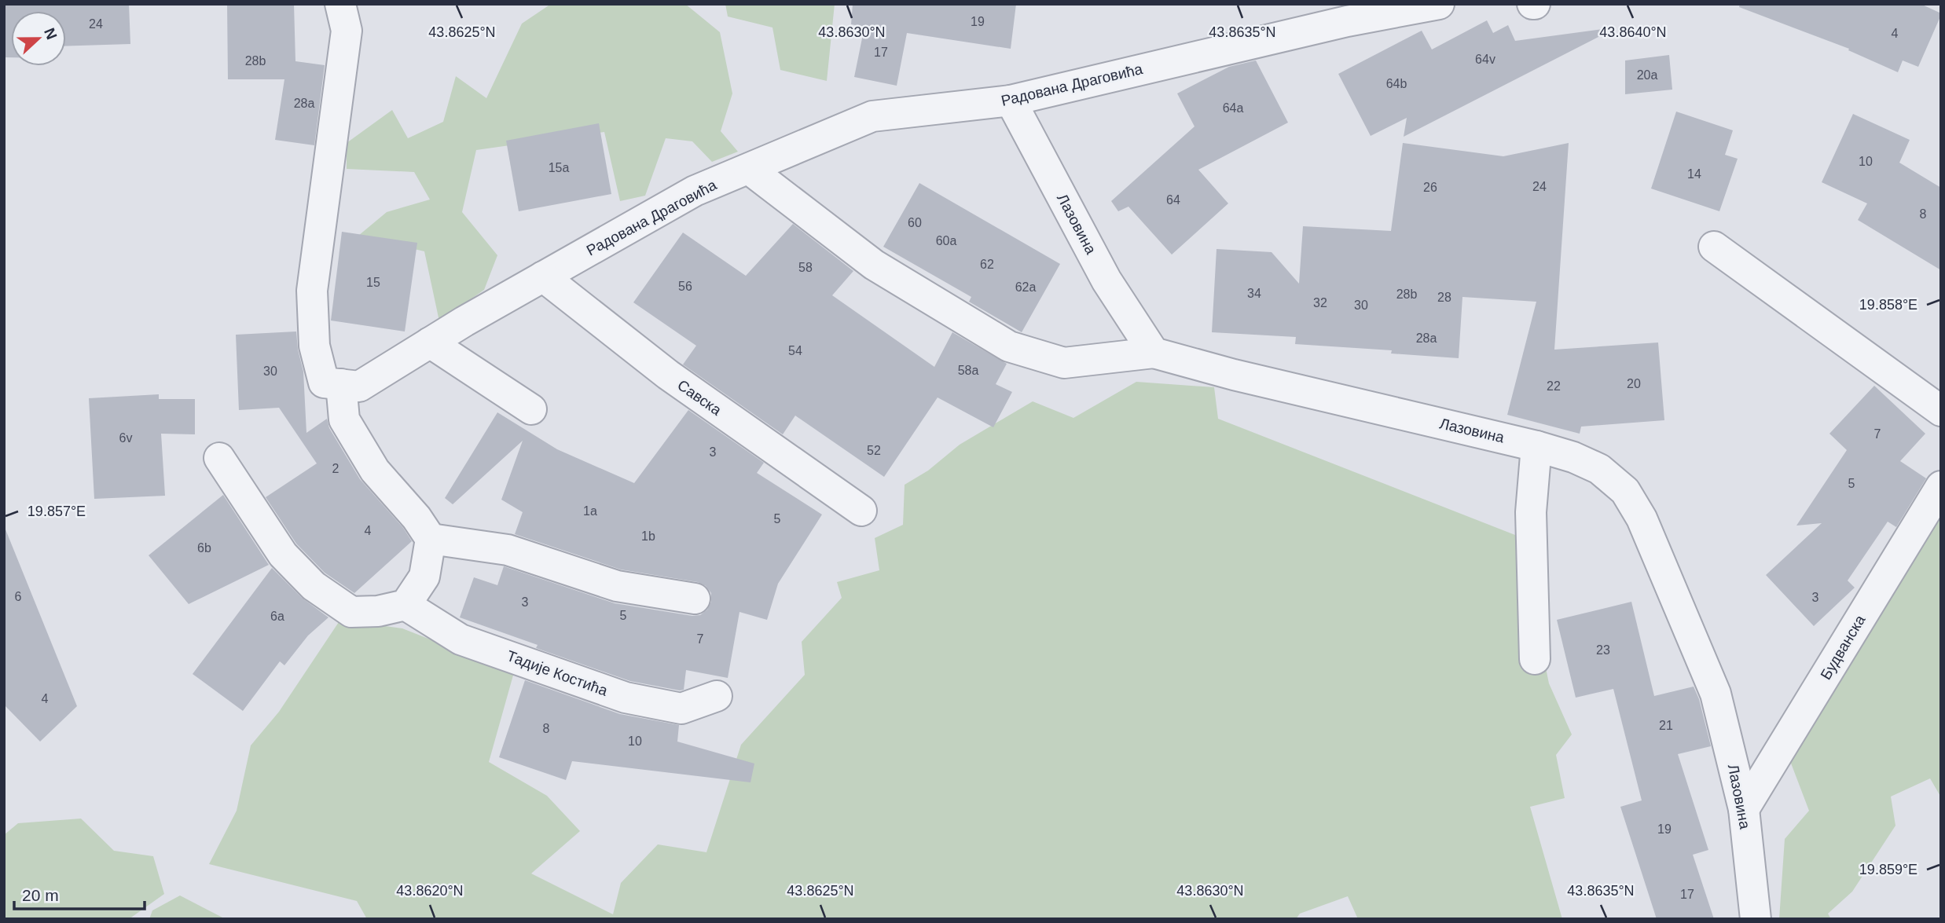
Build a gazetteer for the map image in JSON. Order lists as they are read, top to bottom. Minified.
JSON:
{"streets":{"street":["Радована Драговића","Лазовина","Савска","Будванска","Тадије Костића"]},"crossings":[["Радована Драговића","Лазовина"],["Радована Драговића","Савска"],["Лазовина","Будванска"]],"house_numbers":["19","24","4","17","64v","28b","20a","64b","28a","64a","10","15a","14","24","26","64","8","60","60a","62","58","15","56","62a","34","28b","28","32","30","28a","54","58a","30","20","22","7","6v","52","3","2","5","1a","5","4","1b","6b","6","3","3","5","6a","7","23","4","21","8","10","19","17"],"scale_bar":"20 m","north":"right","coordinates":["43.8625°N","43.8630°N","43.8635°N","43.8640°N","19.858°E","19.857°E","19.859°E","43.8620°N"]}
